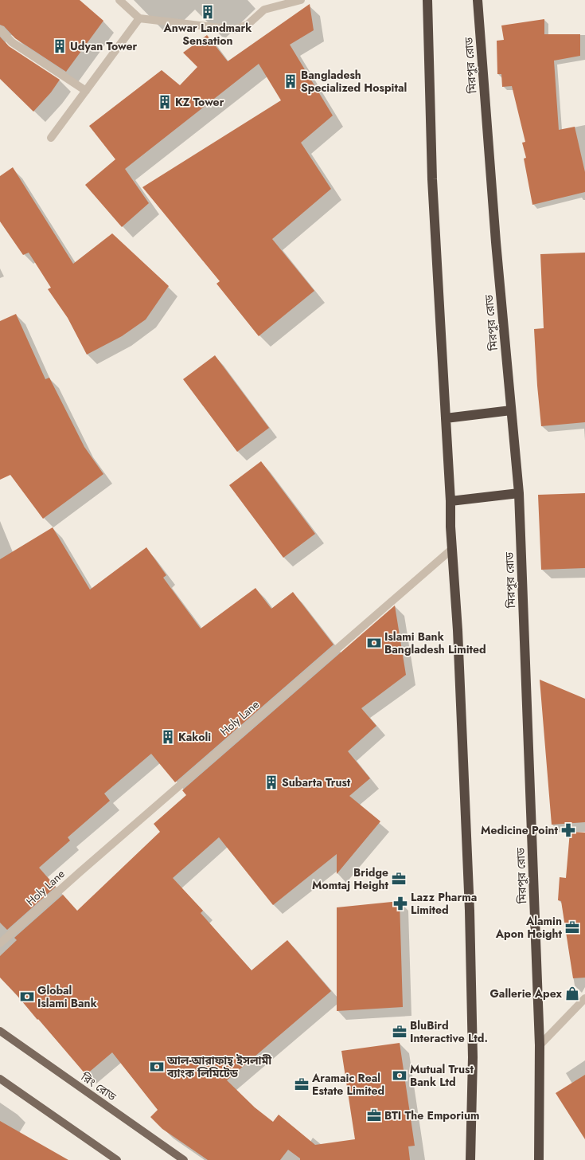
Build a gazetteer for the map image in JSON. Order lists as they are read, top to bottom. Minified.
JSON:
{"streets":{"highway":["মিরপুর রোড"],"main road":["রিং রোড"],"street":["Holy Lane"]},"places":{"building":["Anwar Landmark Sensation","Udyan Tower","Bangladesh Specialized Hospital","KZ Tower","Kakoli","Subarta Trust"],"bank":["Islami Bank Bangladesh Limited","Global Islami Bank","আল-আরাফাহ্ ইসলামী ব্যাংক লিমিটেড","Mutual Trust Bank Ltd"],"pharmacy":["Medicine Point","Lazz Pharma Limited"],"office":["Bridge Momtaj Height","Alamin Apon Height","BluBird Interactive Ltd.","Aramaic Real Estate Limited","BTI The Emporium"],"shop":["Gallerie Apex"]}}
